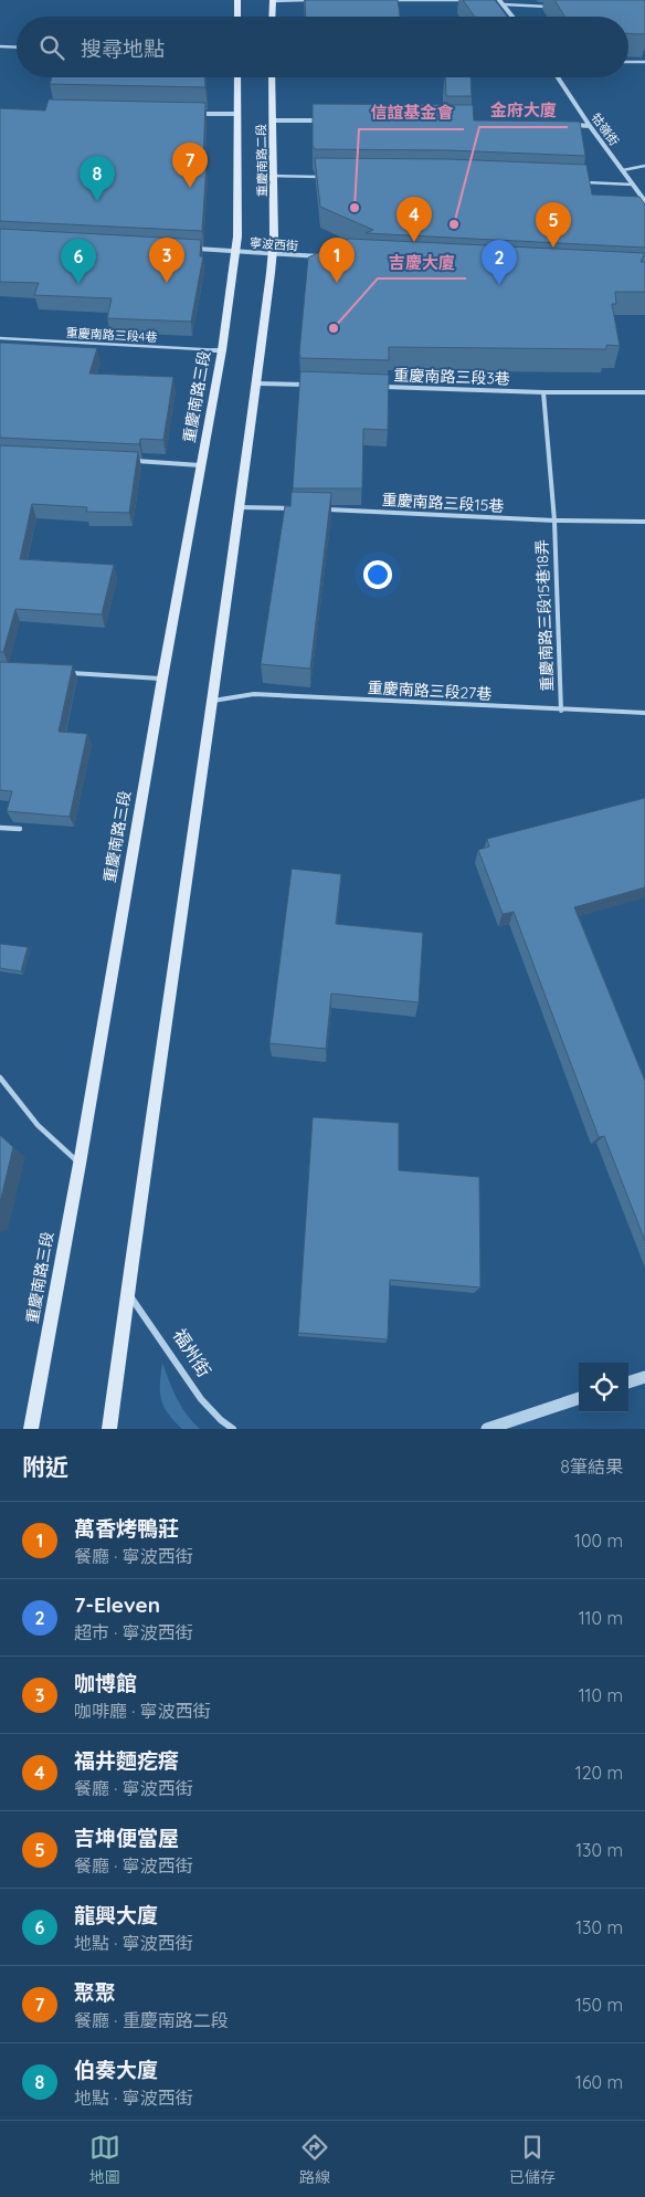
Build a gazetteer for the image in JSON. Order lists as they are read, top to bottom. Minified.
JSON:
{"streets":{"main road":["重慶南路二段","重慶南路三段"],"street":["牯嶺街","寧波西街","福州街"],"lane":["重慶南路三段4巷","重慶南路三段3巷","重慶南路三段15巷","重慶南路三段15巷18弄","重慶南路三段27巷"]},"crossings":[["重慶南路二段","寧波西街"],["重慶南路二段","重慶南路三段"],["寧波西街","重慶南路三段"],["重慶南路三段4巷","重慶南路三段"],["重慶南路三段3巷","重慶南路三段15巷18弄"],["重慶南路三段15巷","重慶南路三段15巷18弄"],["重慶南路三段15巷18弄","重慶南路三段27巷"]],"places":["信誼基金會","金府大廈","吉慶大廈"],"page":{"search":"搜尋地點","pins":["7","8","4","5","1","3","6","2"],"heading":["附近","8筆結果"],"list":[{"mark":"1","name":"萬香烤鴨莊","note":"餐廳 · 寧波西街","value":"100 m"},{"mark":"2","name":"7-Eleven","note":"超市 · 寧波西街","value":"110 m"},{"mark":"3","name":"咖博館","note":"咖啡廳 · 寧波西街","value":"110 m"},{"mark":"4","name":"福井麵疙瘩","note":"餐廳 · 寧波西街","value":"120 m"},{"mark":"5","name":"吉坤便當屋","note":"餐廳 · 寧波西街","value":"130 m"},{"mark":"6","name":"龍興大廈","note":"地點 · 寧波西街","value":"130 m"},{"mark":"7","name":"聚聚","note":"餐廳 · 重慶南路二段","value":"150 m"},{"mark":"8","name":"伯奏大廈","note":"地點 · 寧波西街","value":"160 m"}],"nav":["地圖","路線","已儲存"]}}
